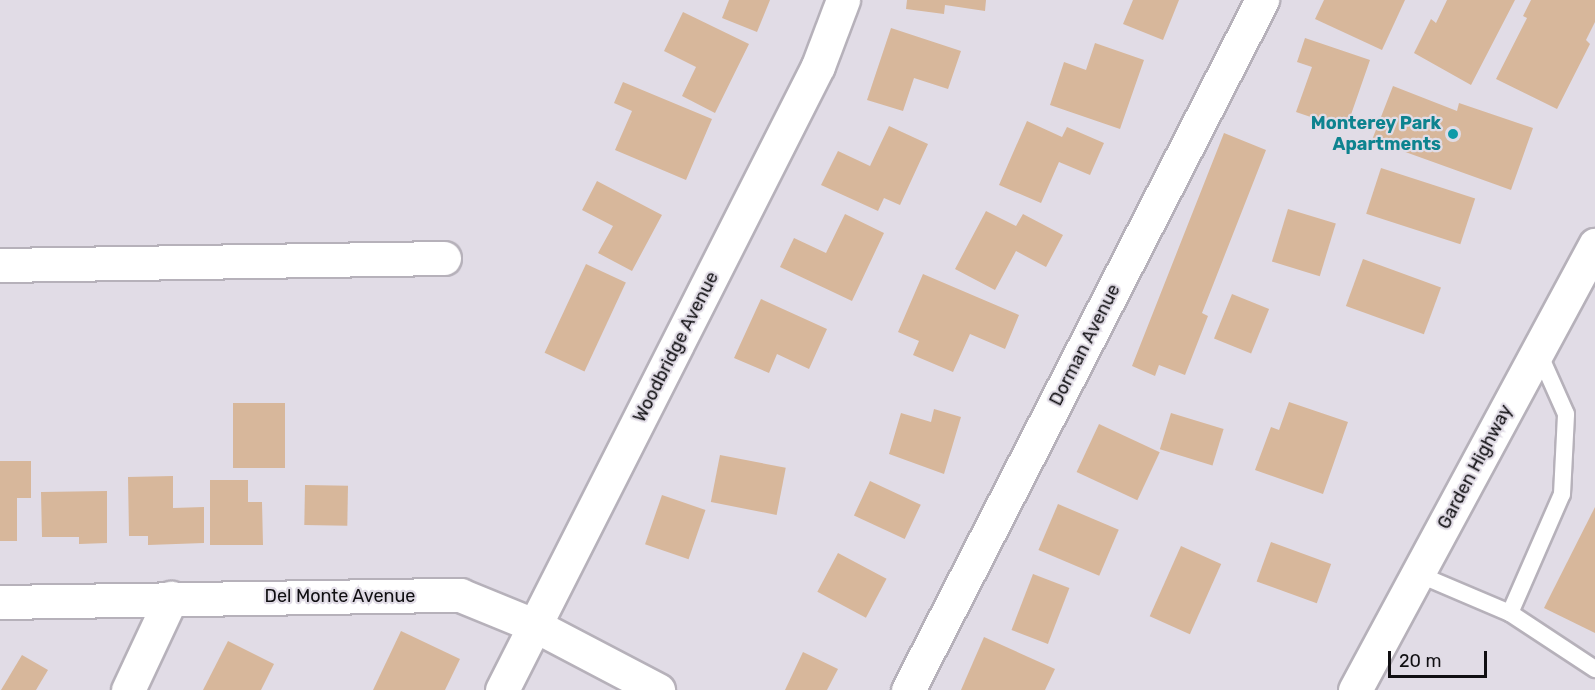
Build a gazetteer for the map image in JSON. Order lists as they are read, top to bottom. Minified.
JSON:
{"streets":{"street":["Dorman Avenue","Woodbridge Avenue","Garden Highway","Del Monte Avenue"]},"crossings":[["Woodbridge Avenue","Del Monte Avenue"]],"places":["Monterey Park Apartments"],"scale_bar":"20 m"}
